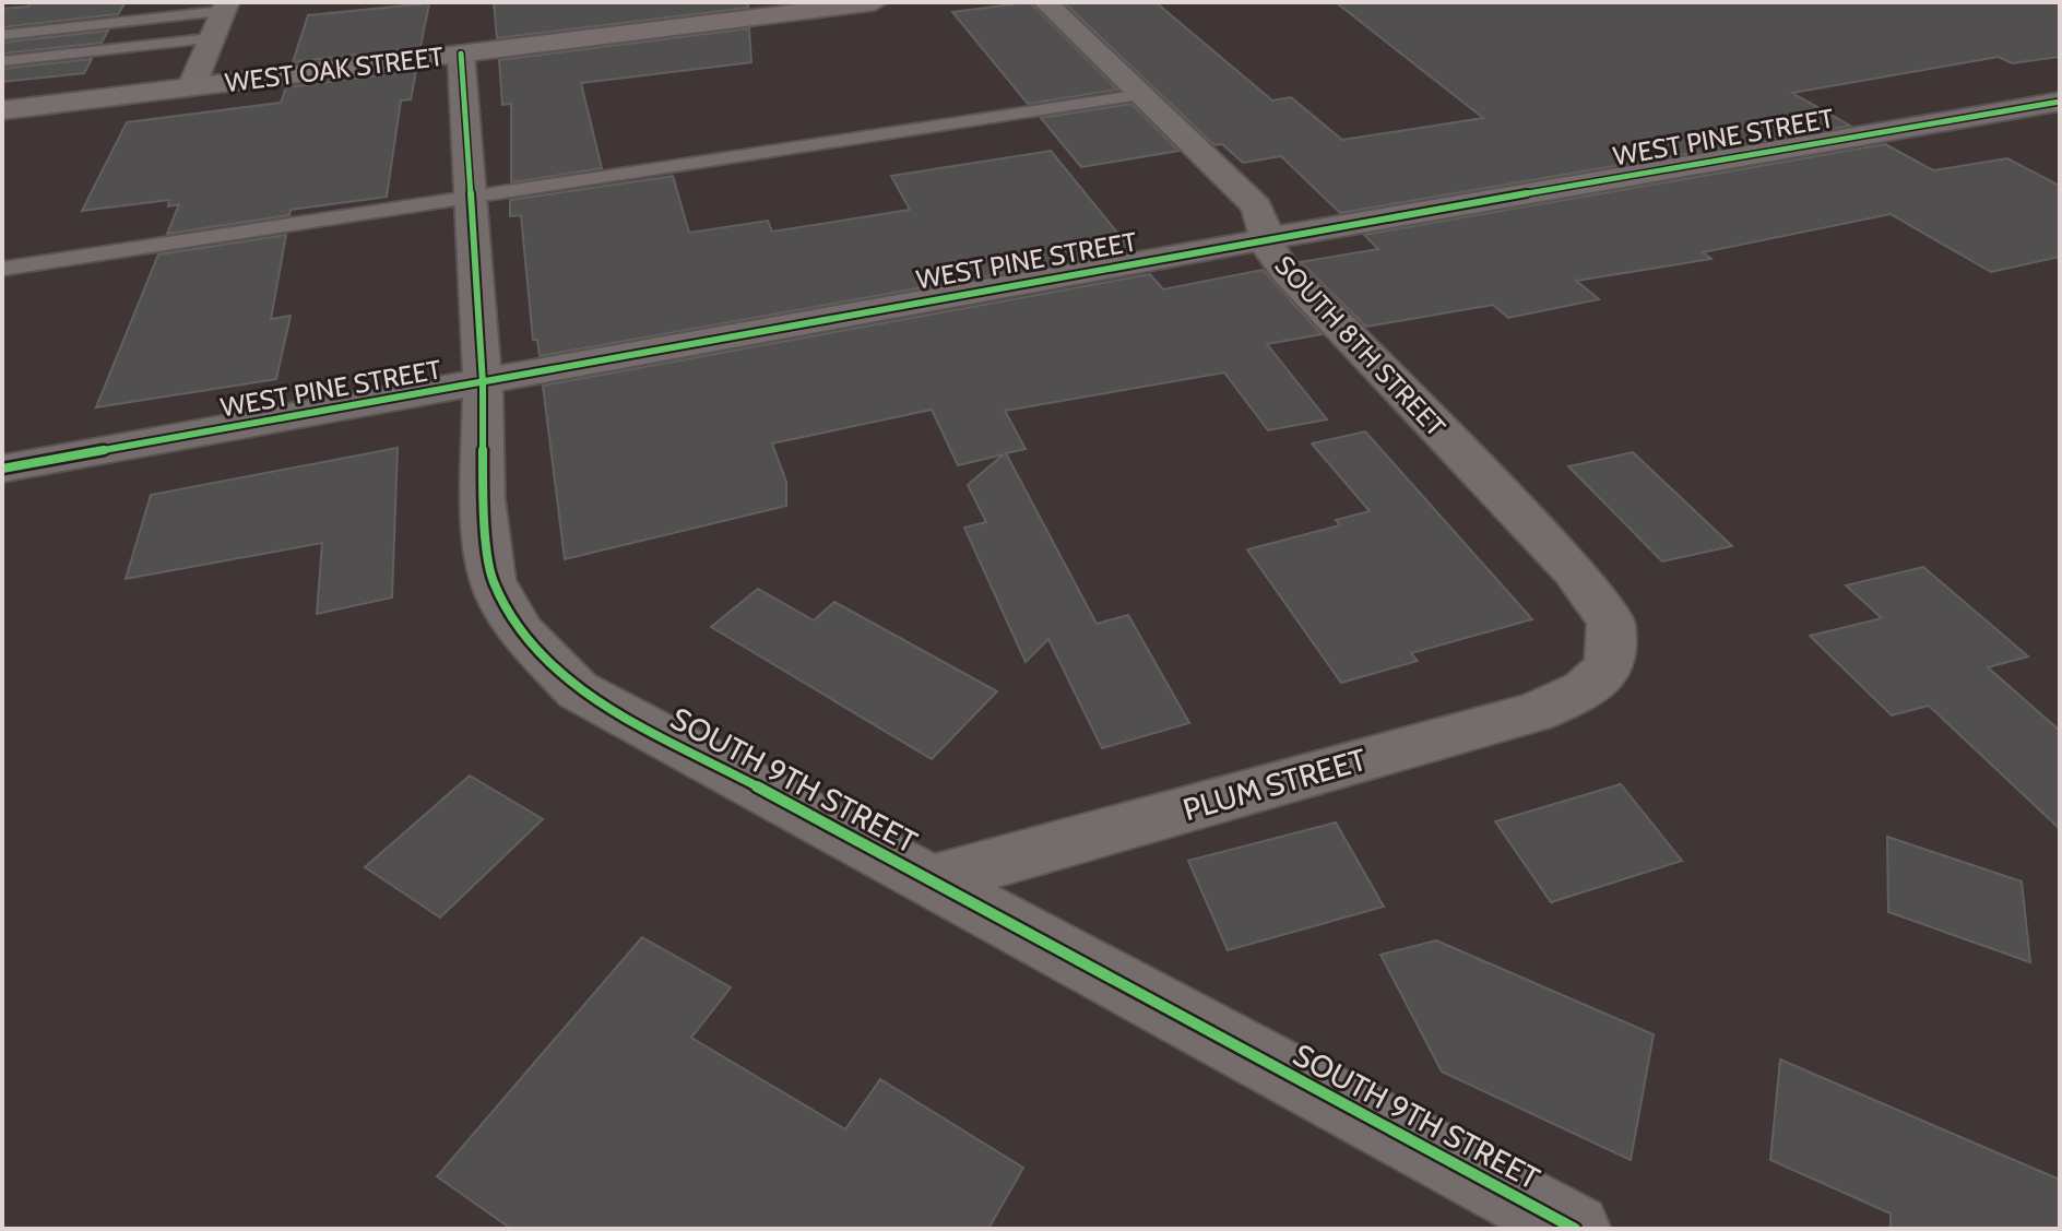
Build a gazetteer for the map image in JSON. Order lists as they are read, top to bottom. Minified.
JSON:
{"streets":{"main road":["WEST OAK STREET"],"street":["WEST PINE STREET","SOUTH 8TH STREET","SOUTH 9TH STREET","PLUM STREET"]},"crossings":[["WEST OAK STREET","SOUTH 9TH STREET"],["WEST PINE STREET","SOUTH 8TH STREET"],["WEST PINE STREET","SOUTH 9TH STREET"],["SOUTH 8TH STREET","PLUM STREET"],["SOUTH 9TH STREET","PLUM STREET"]]}
